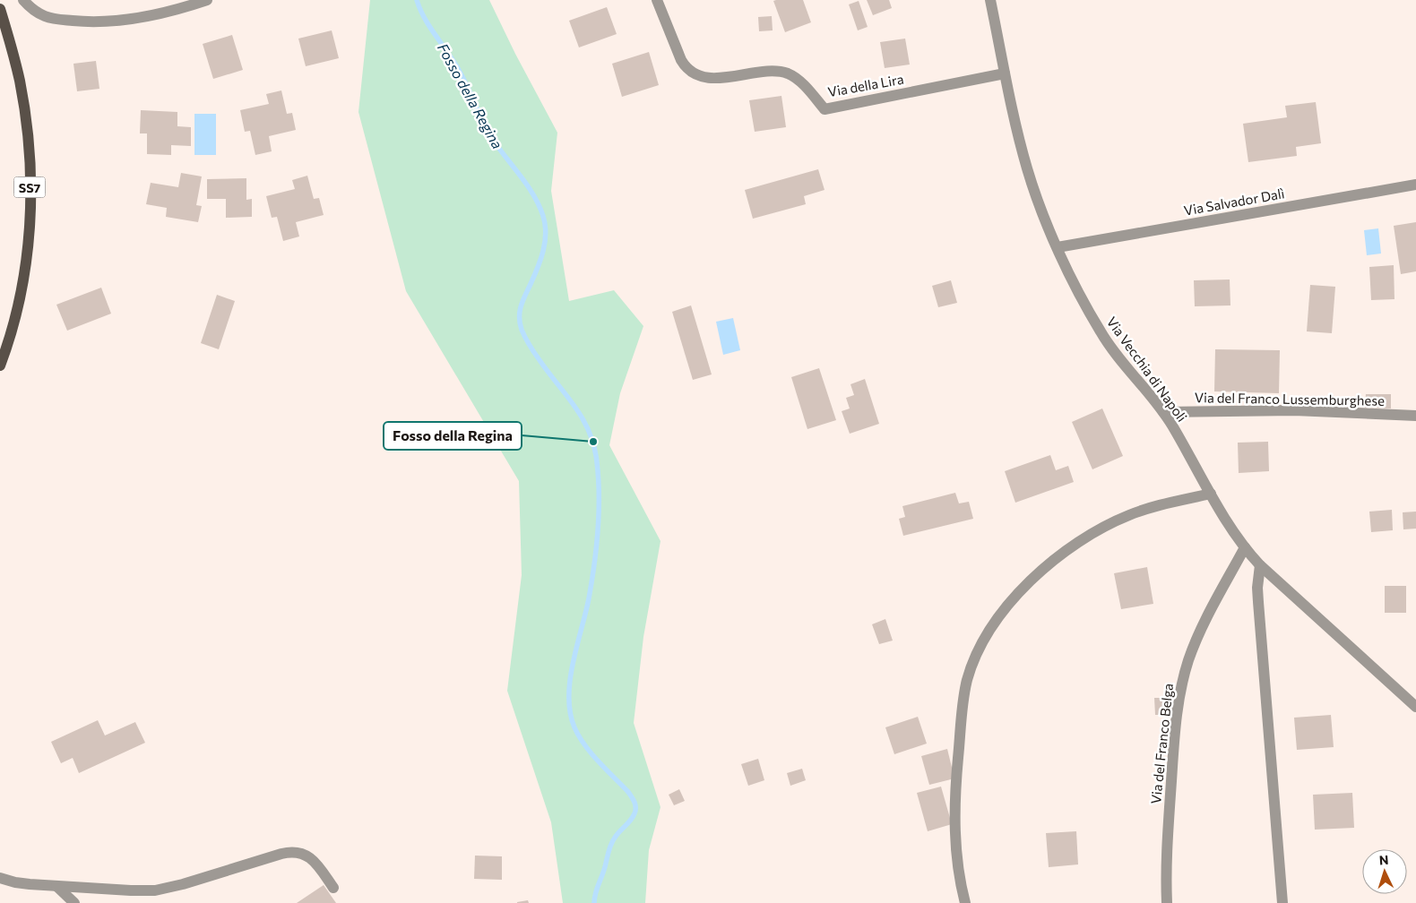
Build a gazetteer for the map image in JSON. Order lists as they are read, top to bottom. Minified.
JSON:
{"streets":{"main road":["SS7"],"street":["Via della Lira","Via Salvador Dalì","Via Vecchia di Napoli","Via del Franco Lussemburghese","Via del Franco Belga"]},"crossings":[["Via della Lira","Via Vecchia di Napoli"],["Via Salvador Dalì","Via Vecchia di Napoli"],["Via Vecchia di Napoli","Via del Franco Lussemburghese"],["Via Vecchia di Napoli","Via del Franco Belga"]],"water":["Fosso della Regina"],"places":["Fosso della Regina"],"north":"top"}
